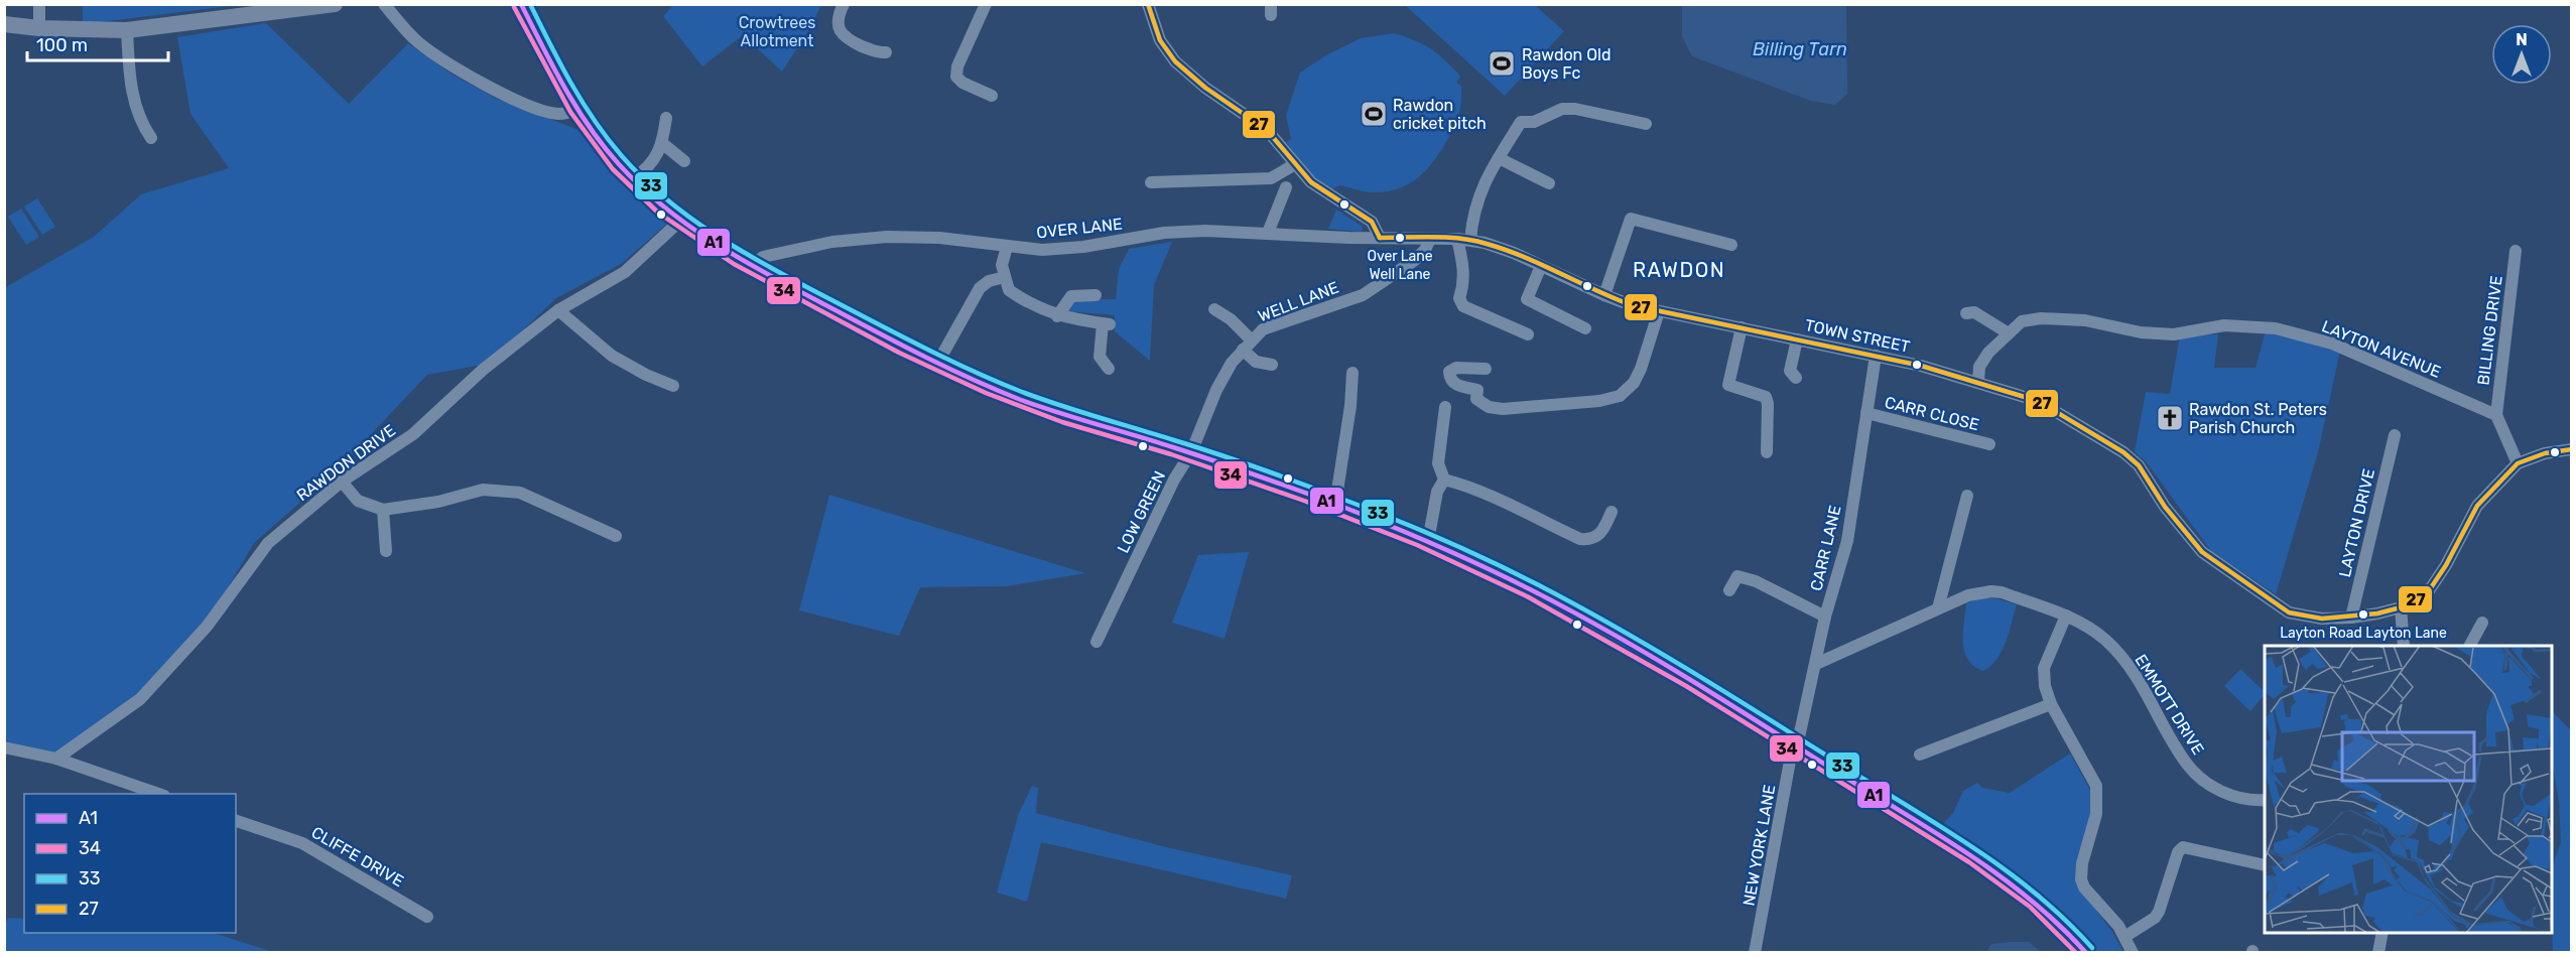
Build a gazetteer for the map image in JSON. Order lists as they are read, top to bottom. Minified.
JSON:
{"streets":{"street":["OVER LANE","WELL LANE","BILLING DRIVE","TOWN STREET","LAYTON AVENUE","CARR CLOSE","RAWDON DRIVE","LOW GREEN","LAYTON DRIVE","CARR LANE","EMMOTT DRIVE","NEW YORK LANE","CLIFFE DRIVE"]},"crossings":[["OVER LANE","TOWN STREET"],["WELL LANE","TOWN STREET"],["WELL LANE","LOW GREEN"],["BILLING DRIVE","LAYTON AVENUE"],["TOWN STREET","LAYTON AVENUE"],["TOWN STREET","LAYTON DRIVE"],["TOWN STREET","CARR LANE"],["CARR CLOSE","CARR LANE"],["CARR LANE","EMMOTT DRIVE"],["CARR LANE","NEW YORK LANE"]],"districts":["RAWDON"],"water":["Billing Tarn"],"parks":["Crowtrees Allotment"],"places":{"sports":["Rawdon Old Boys Fc","Rawdon cricket pitch"],"other":["Over Lane Well Lane","Layton Road Layton Lane"],"church":["Rawdon St. Peters Parish Church"]},"lines":["transit line A1","transit line 33","transit line 27","transit line 34"],"legend":["A1","34","33","27"],"scale_bar":"100 m","north":"top"}
